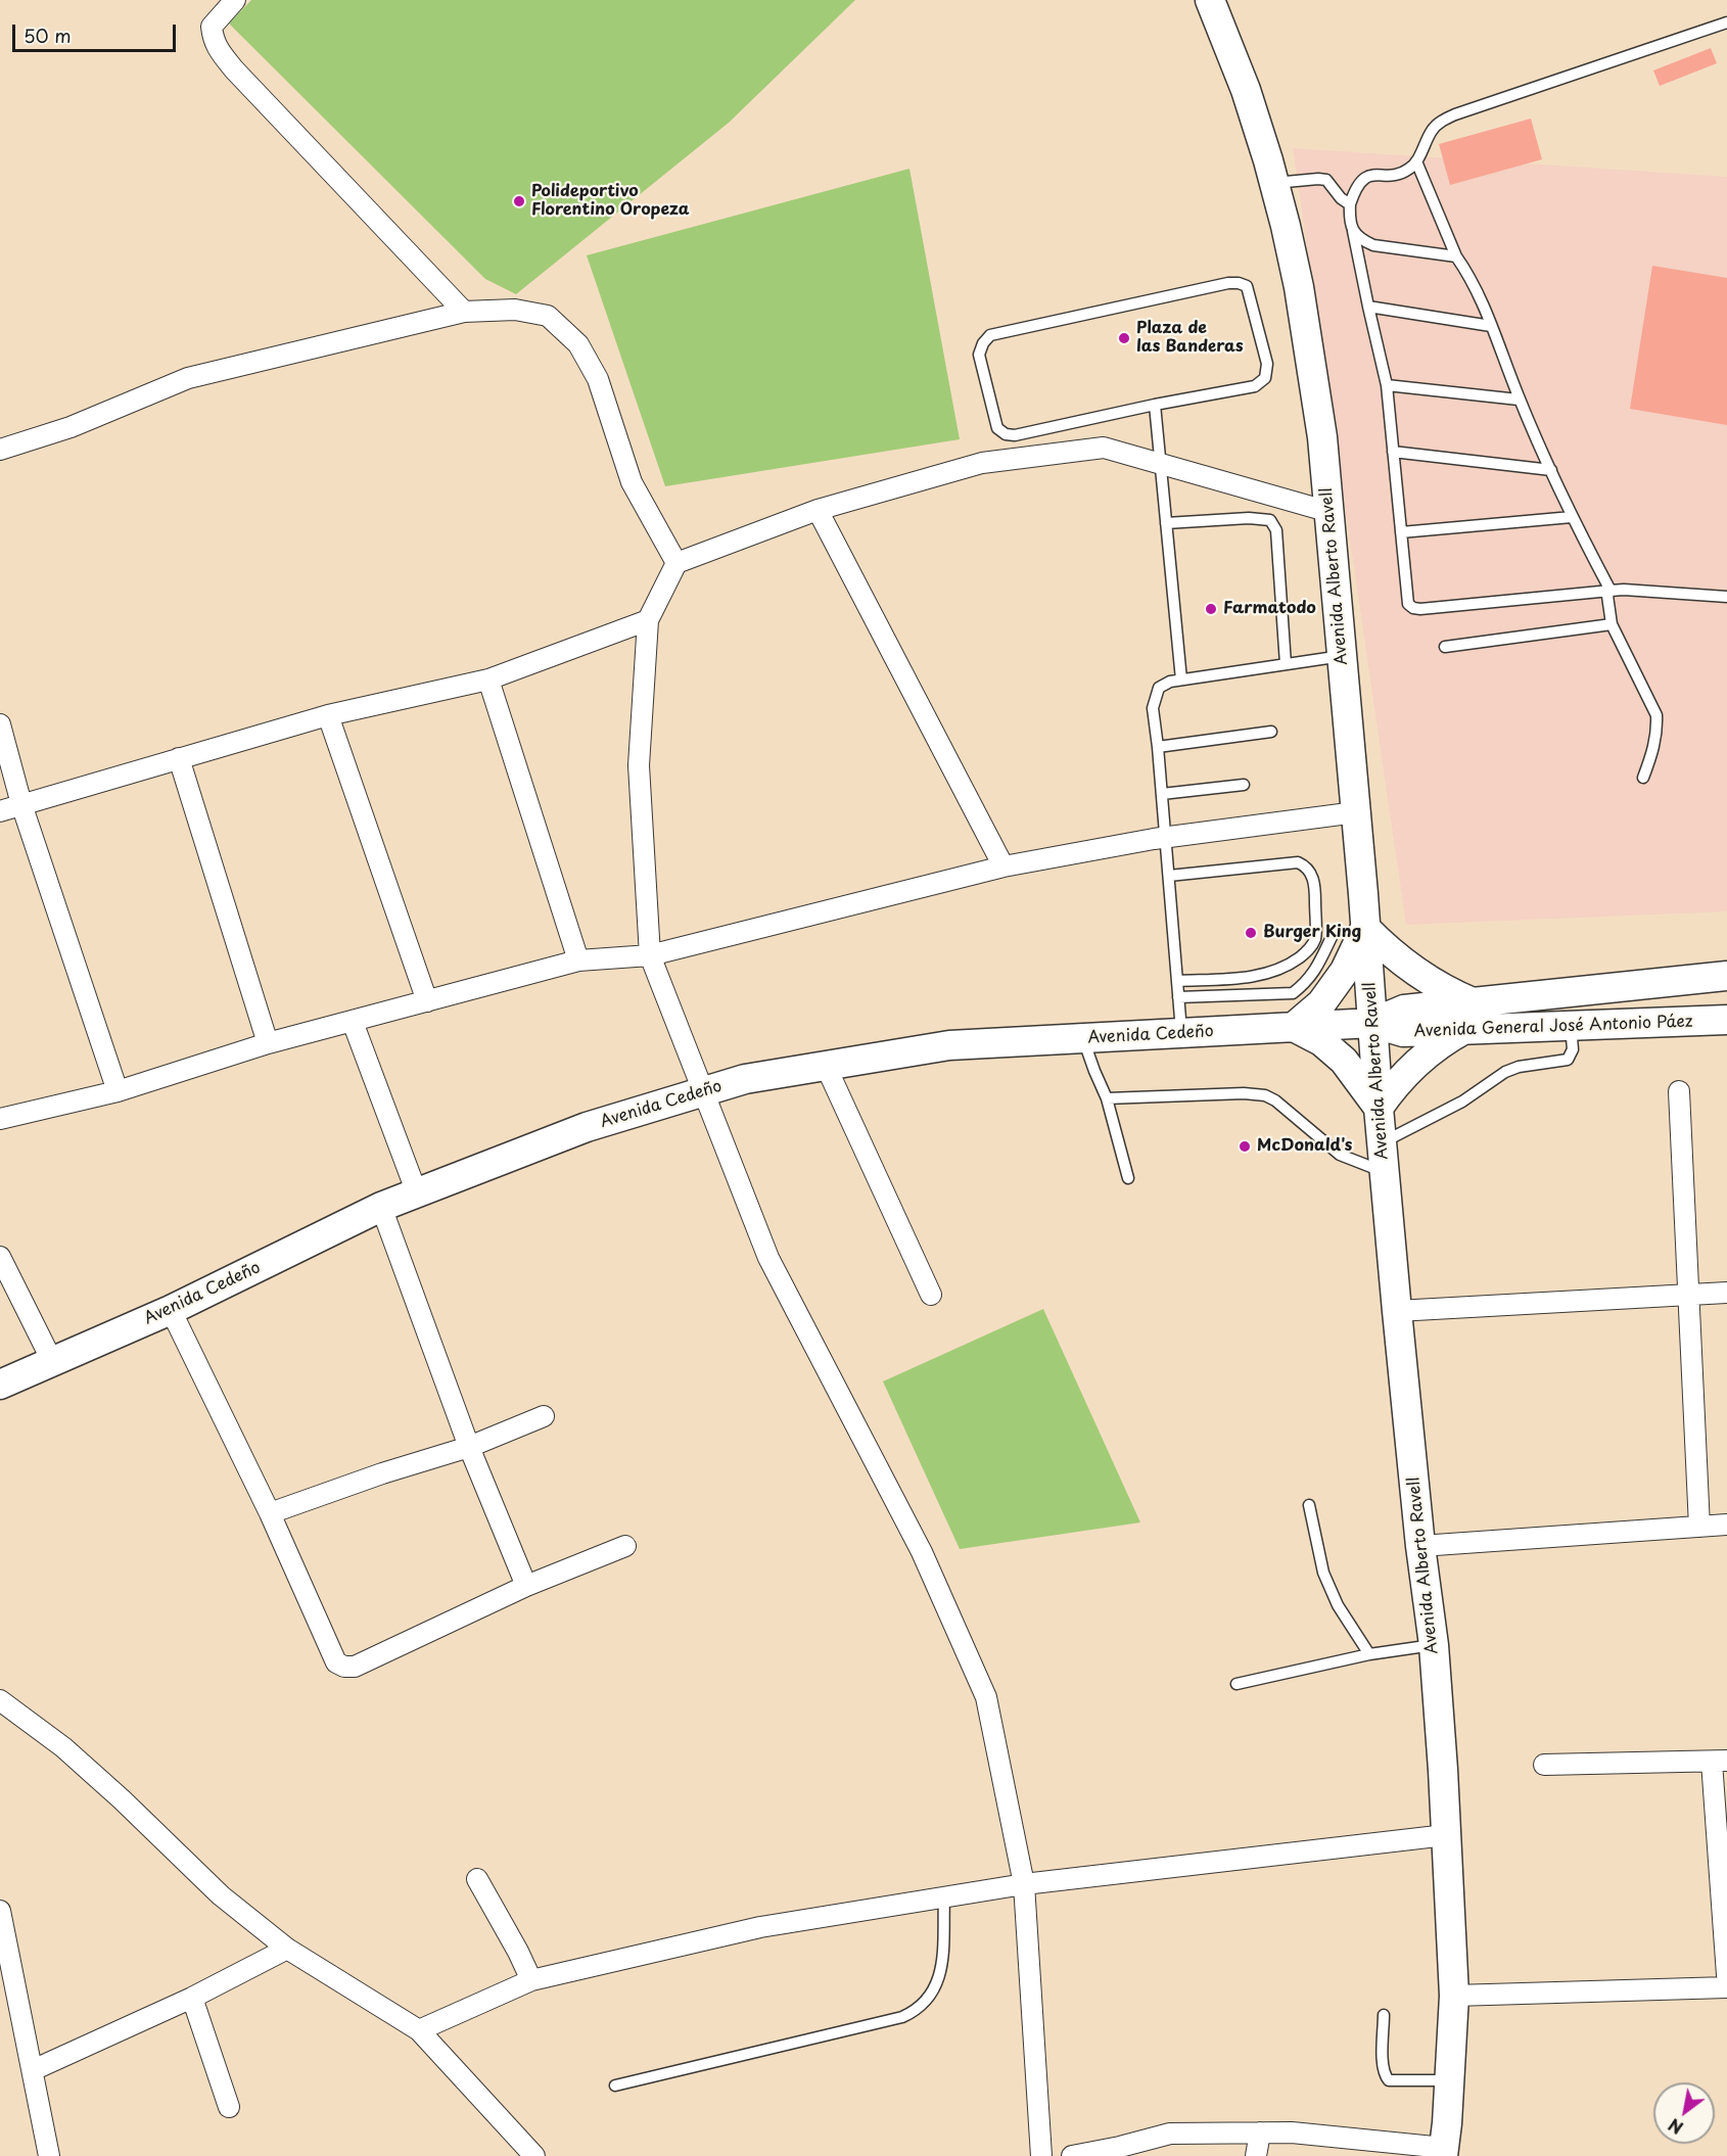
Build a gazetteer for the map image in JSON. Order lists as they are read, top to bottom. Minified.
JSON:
{"streets":{"street":["Avenida Alberto Ravell","Avenida General José Antonio Páez","Avenida Cedeño"]},"crossings":[["Avenida Alberto Ravell","Avenida General José Antonio Páez"],["Avenida Alberto Ravell","Avenida Cedeño"],["Avenida General José Antonio Páez","Avenida Cedeño"]],"places":["Polideportivo Florentino Oropeza","Plaza de las Banderas","Farmatodo","Burger King","McDonald's"],"scale_bar":"50 m","north":"bottom left"}
